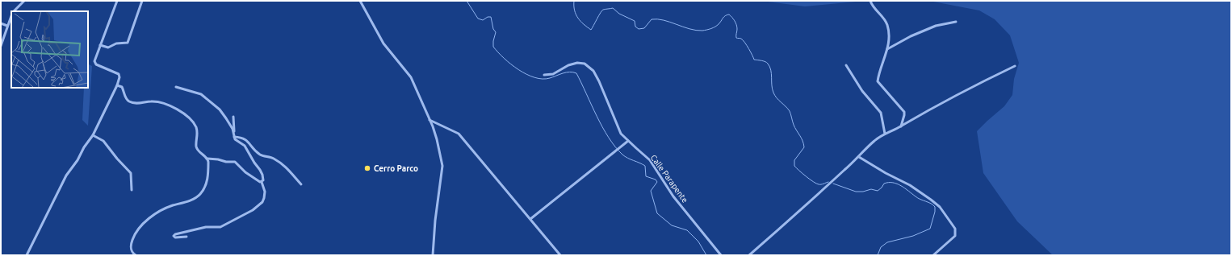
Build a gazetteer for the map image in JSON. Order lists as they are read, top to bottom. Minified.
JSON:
{"streets":{"street":["Calle Parapente"]},"places":["Cerro Parco"]}
